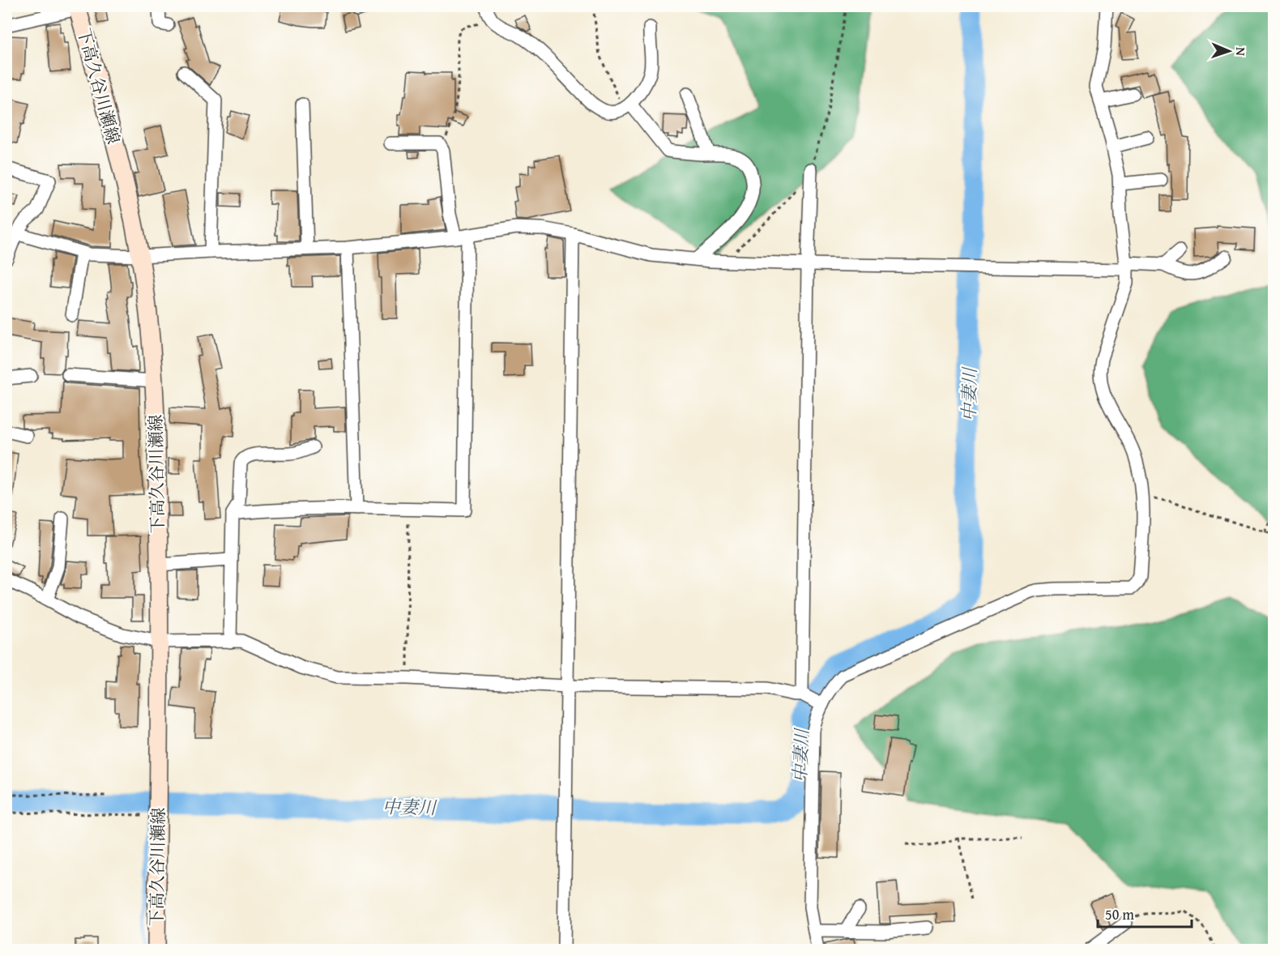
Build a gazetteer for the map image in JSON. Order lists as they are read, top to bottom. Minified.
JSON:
{"streets":{"main road":["下高久谷川瀬線"]},"water":["中妻川"],"scale_bar":"50 m","north":"right"}
